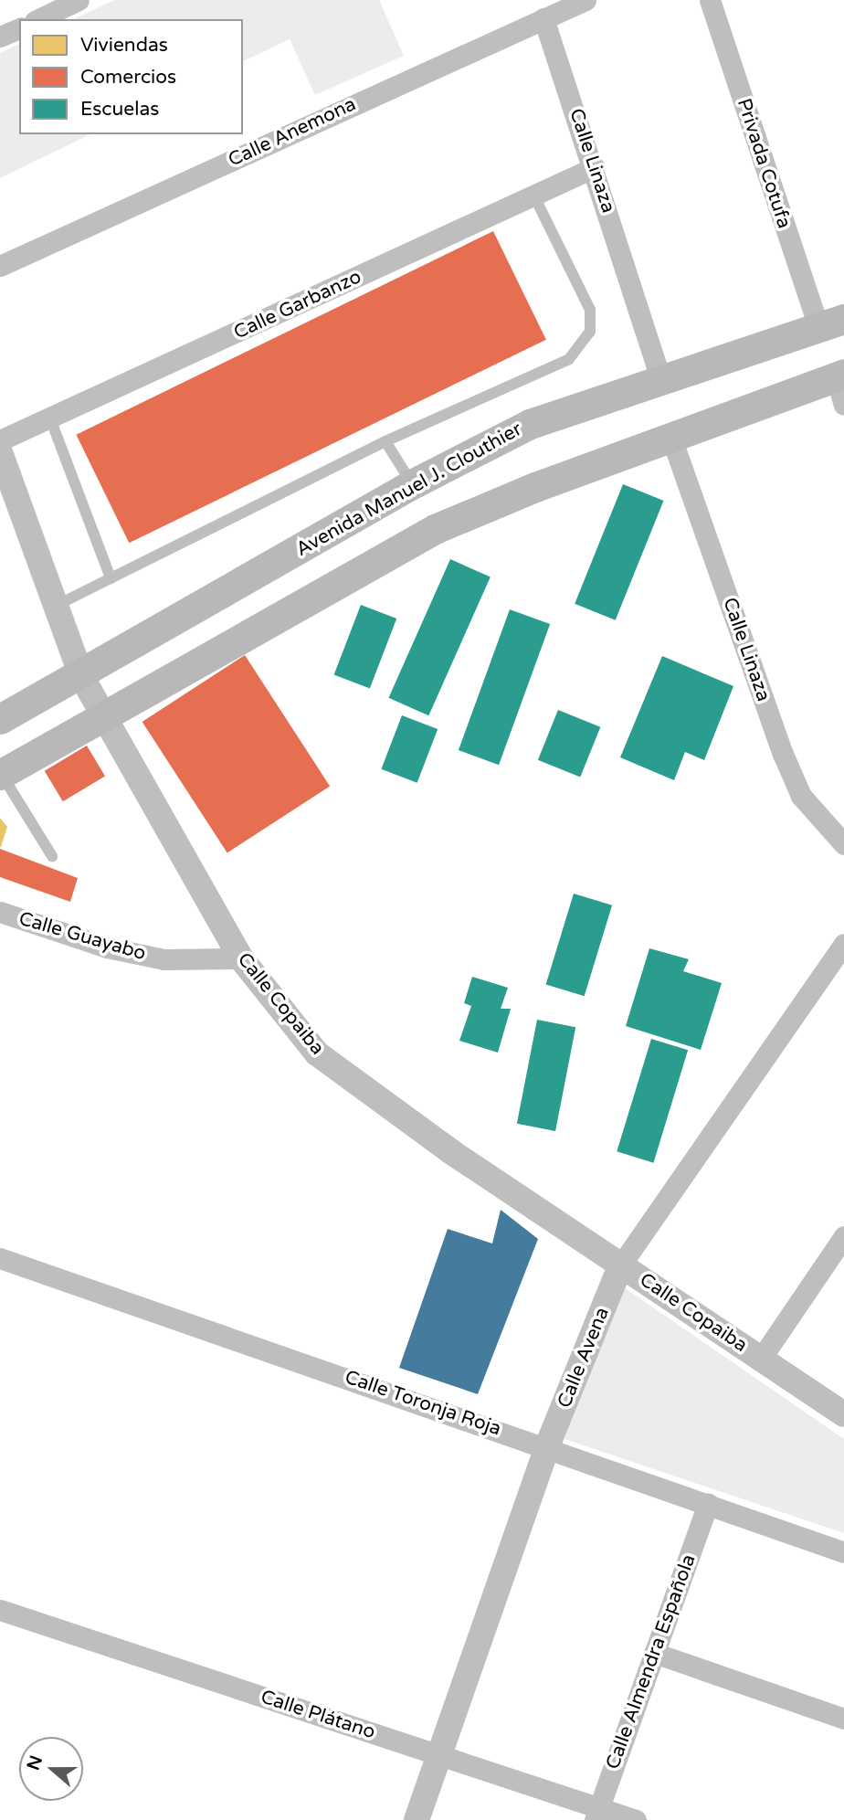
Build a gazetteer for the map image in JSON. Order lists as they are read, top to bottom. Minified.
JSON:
{"streets":{"main road":["Avenida Manuel J. Clouthier"],"street":["Calle Anemona","Calle Linaza","Privada Cotufa","Calle Garbanzo","Calle Guayabo","Calle Copaiba","Calle Avena","Calle Toronja Roja","Calle Almendra Española","Calle Plátano"]},"crossings":[["Calle Anemona","Calle Linaza"],["Calle Linaza","Calle Garbanzo"],["Calle Linaza","Avenida Manuel J. Clouthier"],["Privada Cotufa","Avenida Manuel J. Clouthier"],["Avenida Manuel J. Clouthier","Calle Copaiba"],["Calle Guayabo","Calle Copaiba"],["Calle Copaiba","Calle Avena"],["Calle Avena","Calle Toronja Roja"],["Calle Avena","Calle Plátano"],["Calle Toronja Roja","Calle Almendra Española"],["Calle Almendra Española","Calle Plátano"]],"legend":["Viviendas","Comercios","Escuelas"],"north":"left"}
